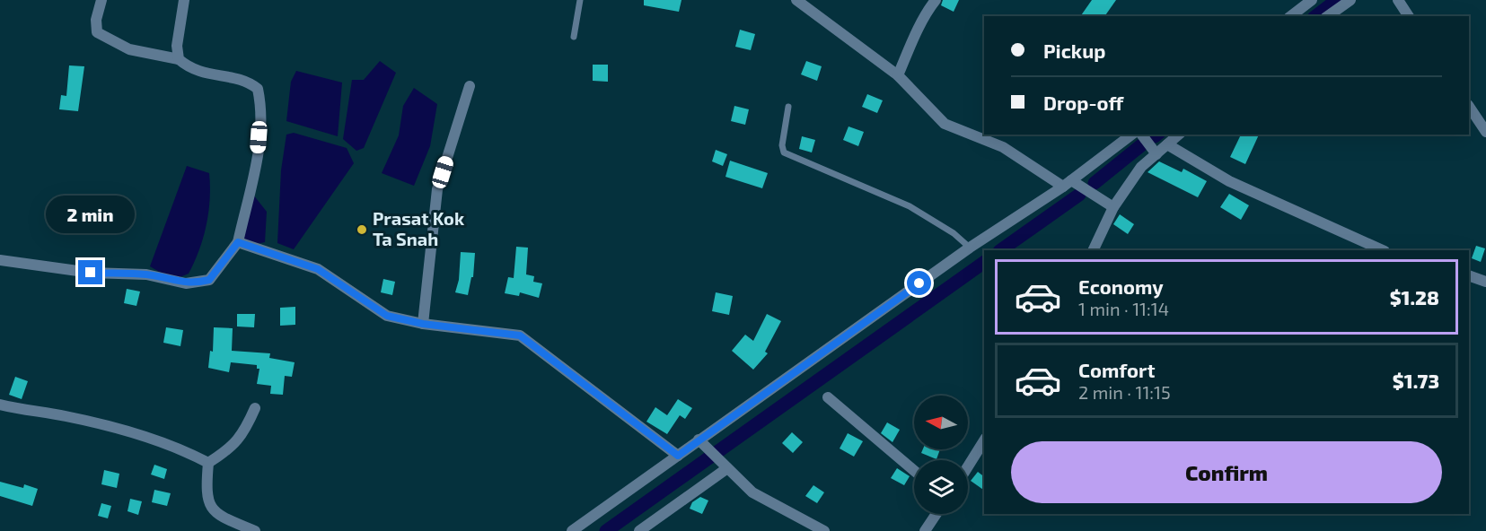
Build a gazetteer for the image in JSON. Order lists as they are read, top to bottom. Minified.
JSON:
{"places":["Prasat Kok Ta Snah"],"north":"left","page":{"banner":["Pickup","Drop-off"],"bubble":"2 min","list":[{"name":"Economy","note":"1 min · 11:14","value":"$1.28"},{"name":"Comfort","note":"2 min · 11:15","value":"$1.73"}],"buttons":"Confirm"}}
